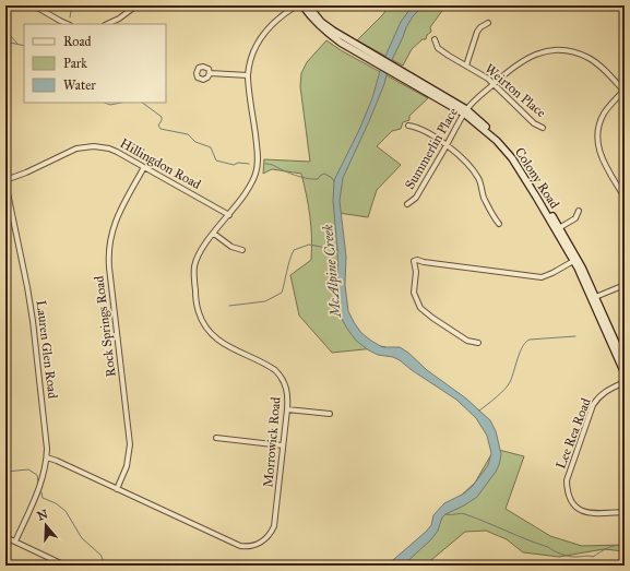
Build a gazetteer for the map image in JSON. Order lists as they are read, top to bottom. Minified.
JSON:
{"streets":{"main road":["Colony Road"],"street":["Weirton Place","Summerlin Place","Hillingdon Road","Rock Springs Road","Lauren Glen Road","Lee Rea Road","Morrowick Road"]},"crossings":[["Weirton Place","Summerlin Place"],["Summerlin Place","Colony Road"],["Hillingdon Road","Rock Springs Road"],["Hillingdon Road","Lauren Glen Road"],["Hillingdon Road","Morrowick Road"],["Rock Springs Road","Morrowick Road"],["Lauren Glen Road","Morrowick Road"]],"water":["McAlpine Creek"],"legend":["Road","Park","Water"],"north":"top"}
